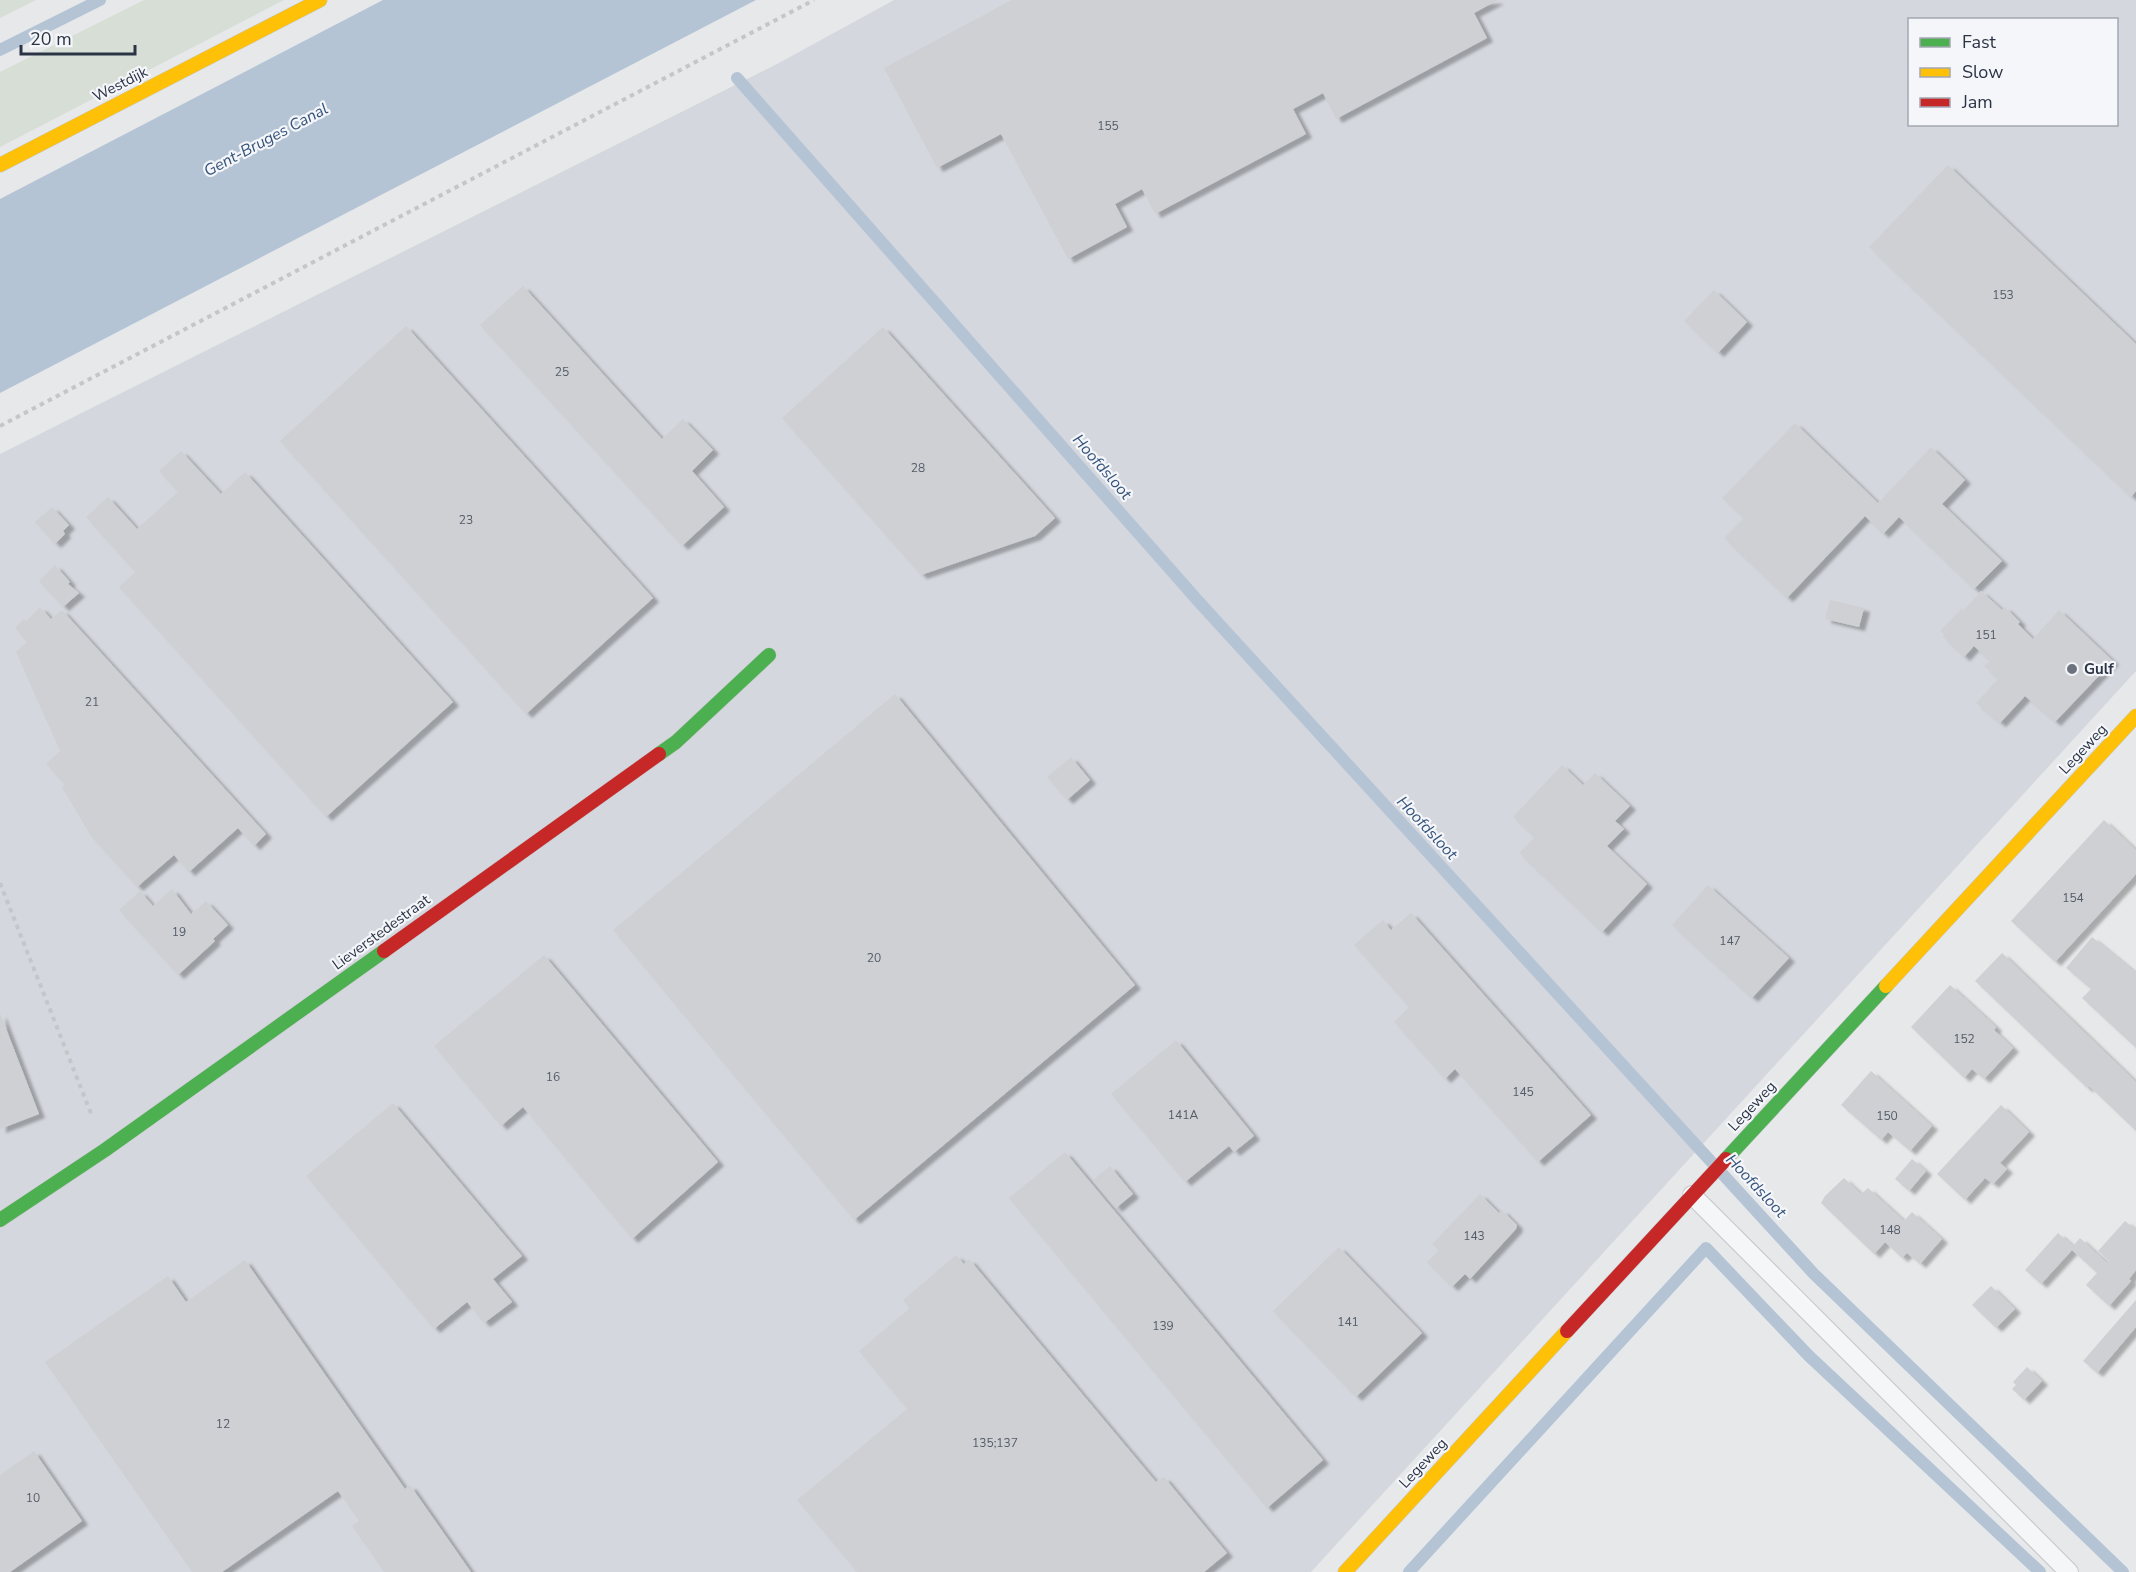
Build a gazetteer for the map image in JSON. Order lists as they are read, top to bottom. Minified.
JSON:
{"streets":{"street":["Westdijk","Legeweg","Lieverstedestraat"]},"water":["Gent-Bruges Canal","Hoofdsloot"],"places":["Gulf"],"house_numbers":["155","153","25","28","23","151","21","154","19","147","20","152","16","145","141A","150","148","143","141","139","12","135;137","10"],"legend":["Fast","Slow","Jam"],"scale_bar":"20 m"}
